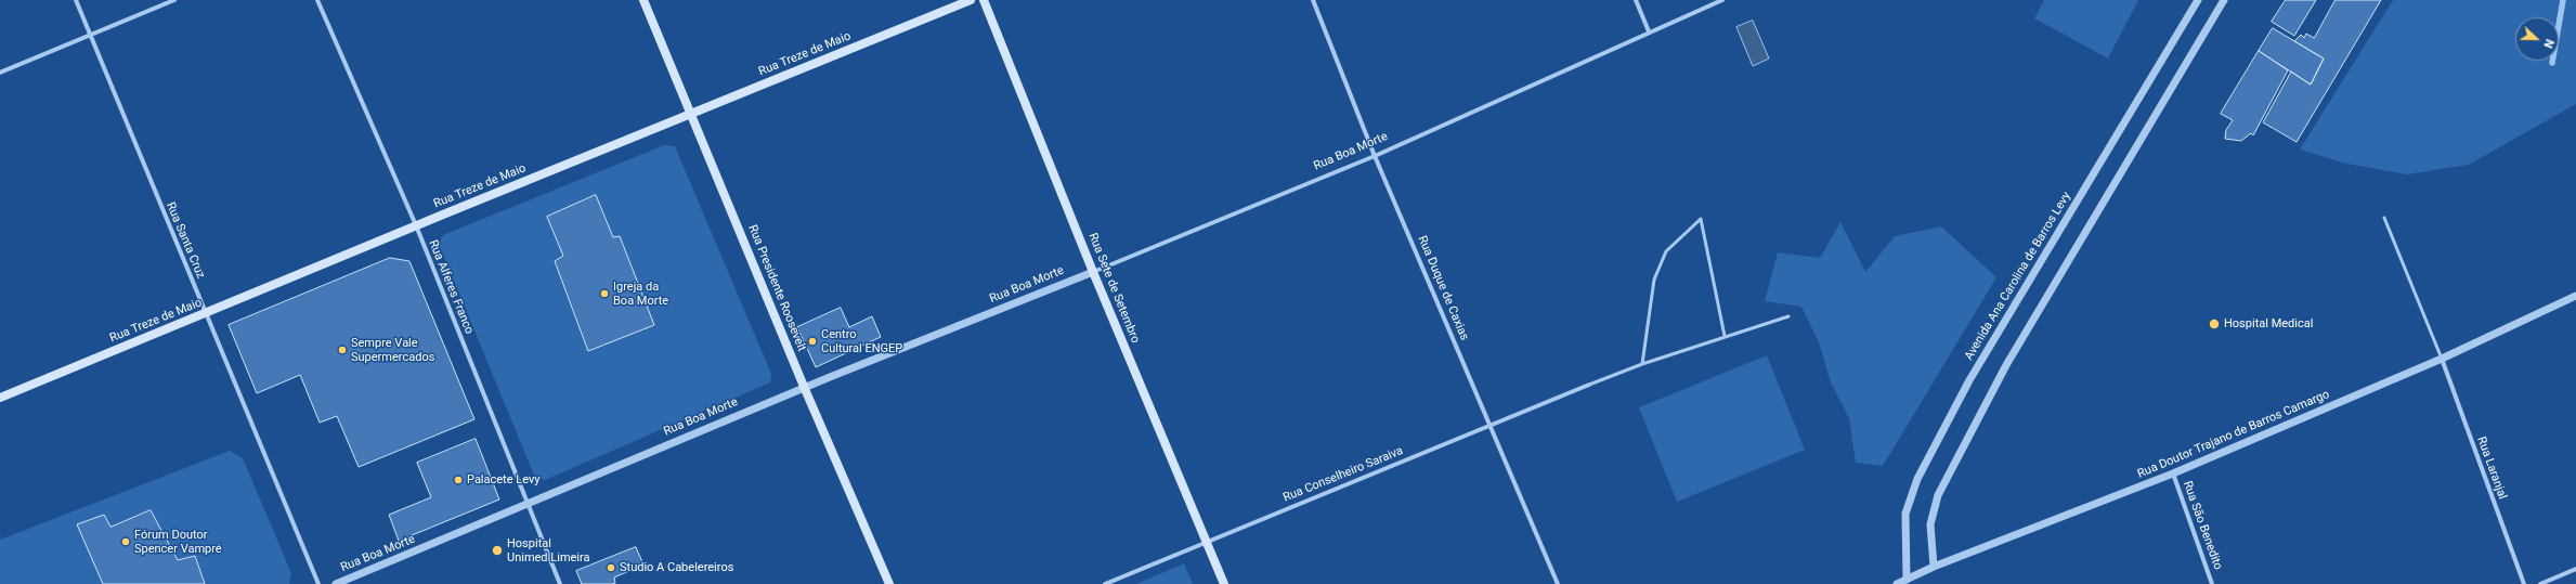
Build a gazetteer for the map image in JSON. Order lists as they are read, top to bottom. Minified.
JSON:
{"streets":{"main road":["Rua Treze de Maio","Rua Presidente Roosevelt","Rua Sete de Setembro"],"street":["Rua Boa Morte","Rua Santa Cruz","Avenida Ana Carolina de Barros Levy","Rua Alferes Franco","Rua Duque de Caxias","Rua Doutor Trajano de Barros Camargo","Rua Laranjal","Rua Conselheiro Saraiva","Rua São Benedito"]},"crossings":[["Rua Treze de Maio","Rua Santa Cruz"],["Rua Treze de Maio","Rua Alferes Franco"],["Rua Treze de Maio","Rua Presidente Roosevelt"],["Rua Boa Morte","Rua Alferes Franco"],["Rua Boa Morte","Rua Presidente Roosevelt"],["Rua Boa Morte","Rua Sete de Setembro"],["Rua Boa Morte","Rua Duque de Caxias"],["Avenida Ana Carolina de Barros Levy","Rua Doutor Trajano de Barros Camargo"],["Rua Sete de Setembro","Rua Conselheiro Saraiva"],["Rua Duque de Caxias","Rua Conselheiro Saraiva"],["Rua Doutor Trajano de Barros Camargo","Rua Laranjal"],["Rua Doutor Trajano de Barros Camargo","Rua São Benedito"]],"places":["Igreja da Boa Morte","Hospital Medical","Centro Cultural ENGEP","Sempre Vale Supermercados","Palacete Levy","Fórum Doutor Spencer Vampré","Hospital Unimed Limeira","Studio A Cabelereiros"],"north":"right"}
